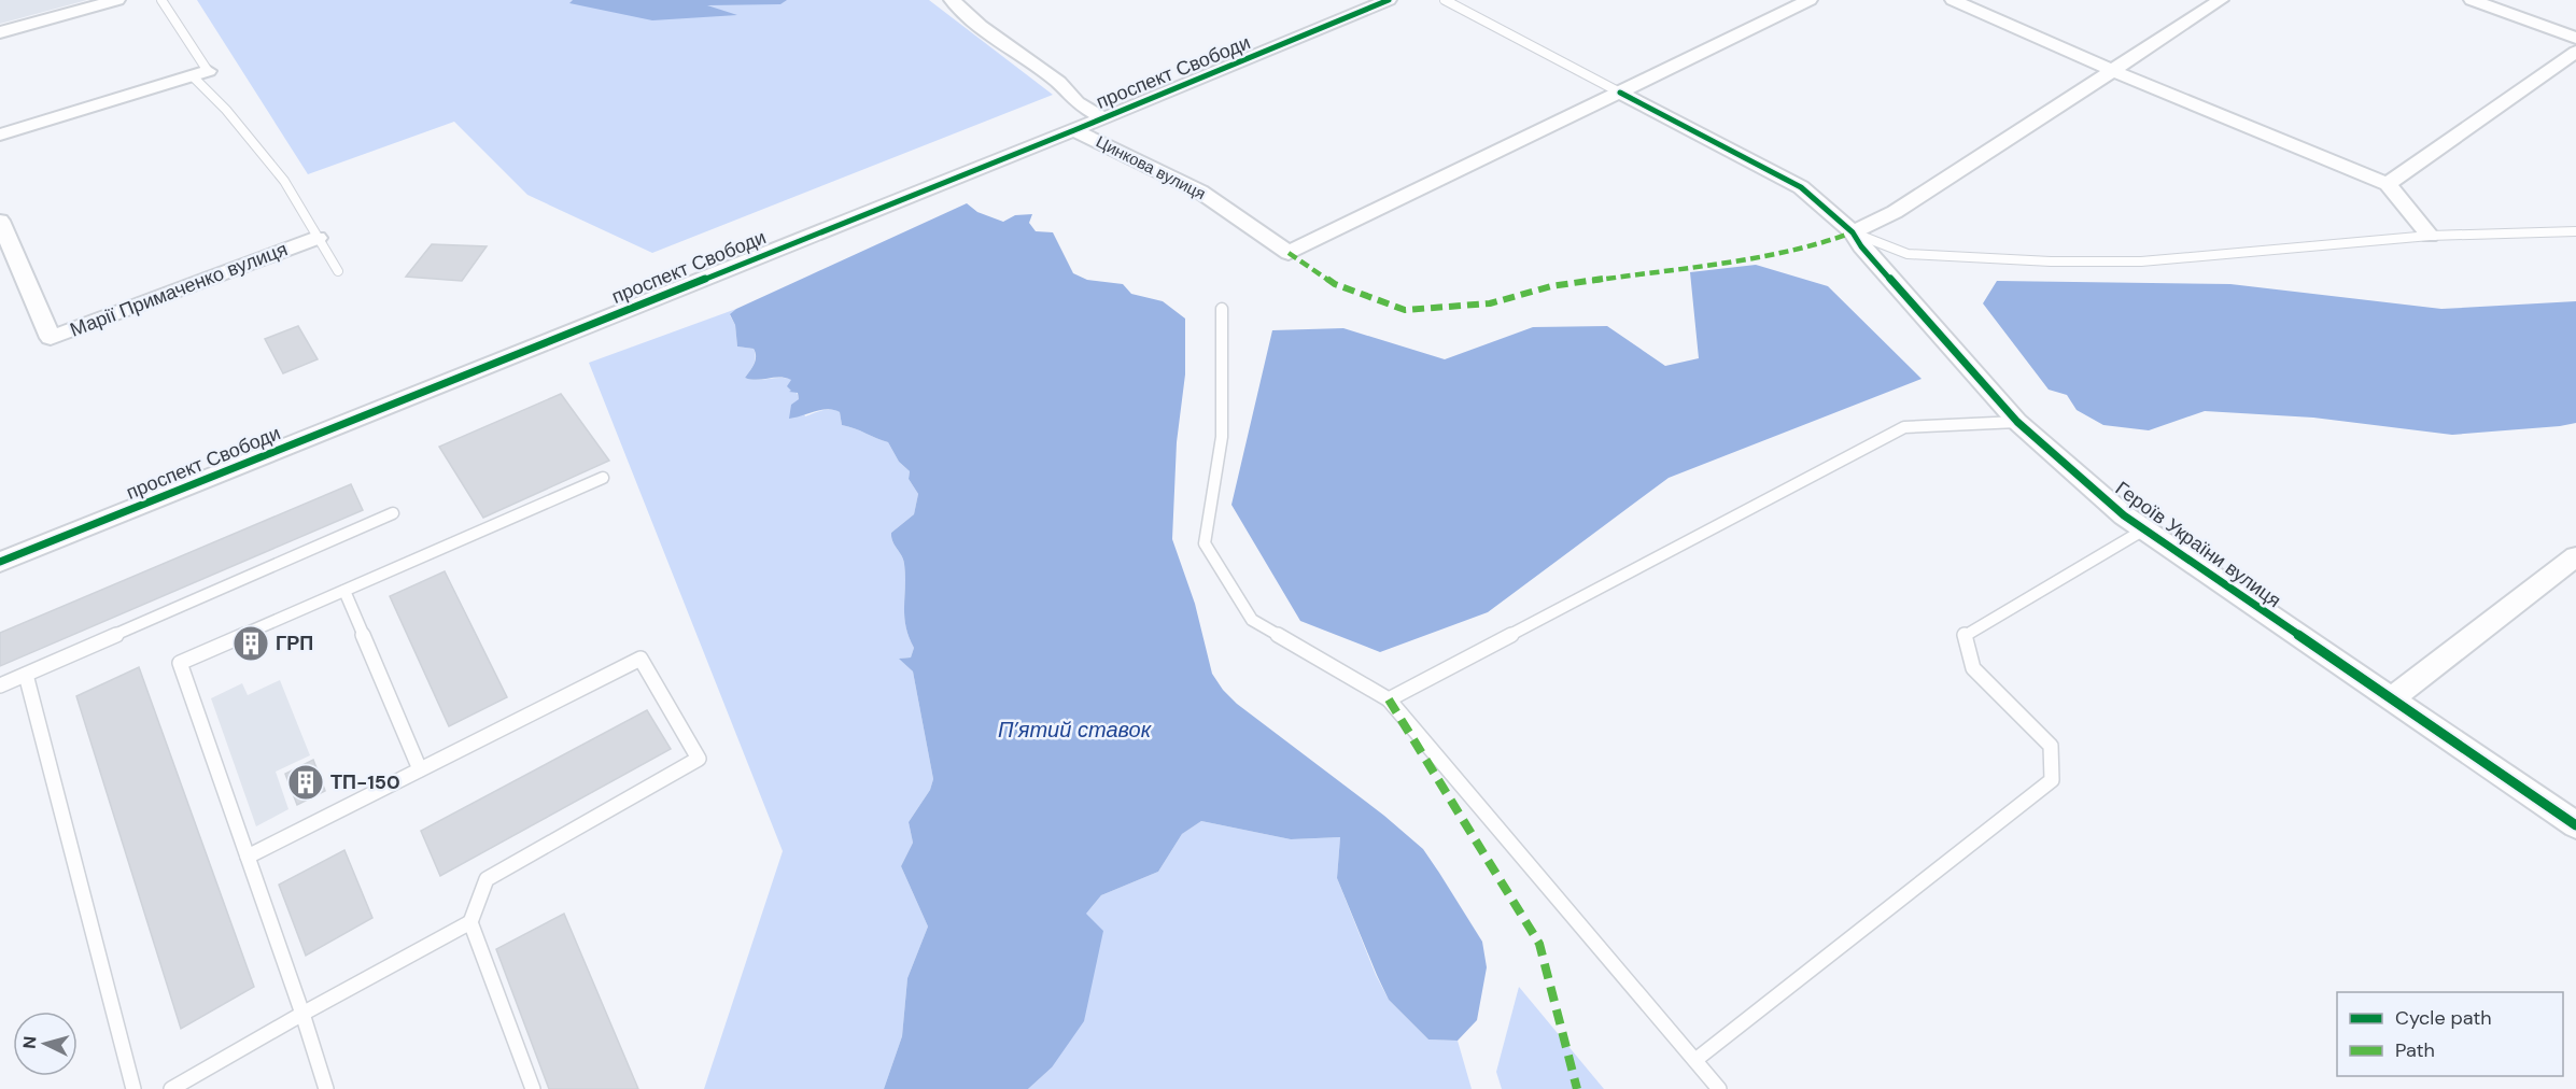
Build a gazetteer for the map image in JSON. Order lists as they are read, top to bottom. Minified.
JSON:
{"streets":{"street":["проспект Свободи","Цинкова вулиця","Марії Примаченко вулиця","Героїв України вулиця"]},"crossings":[["проспект Свободи","Цинкова вулиця"],["Цинкова вулиця","Героїв України вулиця"]],"water":["П’ятий ставок"],"places":{"building":["ГРП","ТП-150"]},"legend":["Cycle path","Path"],"north":"left"}
